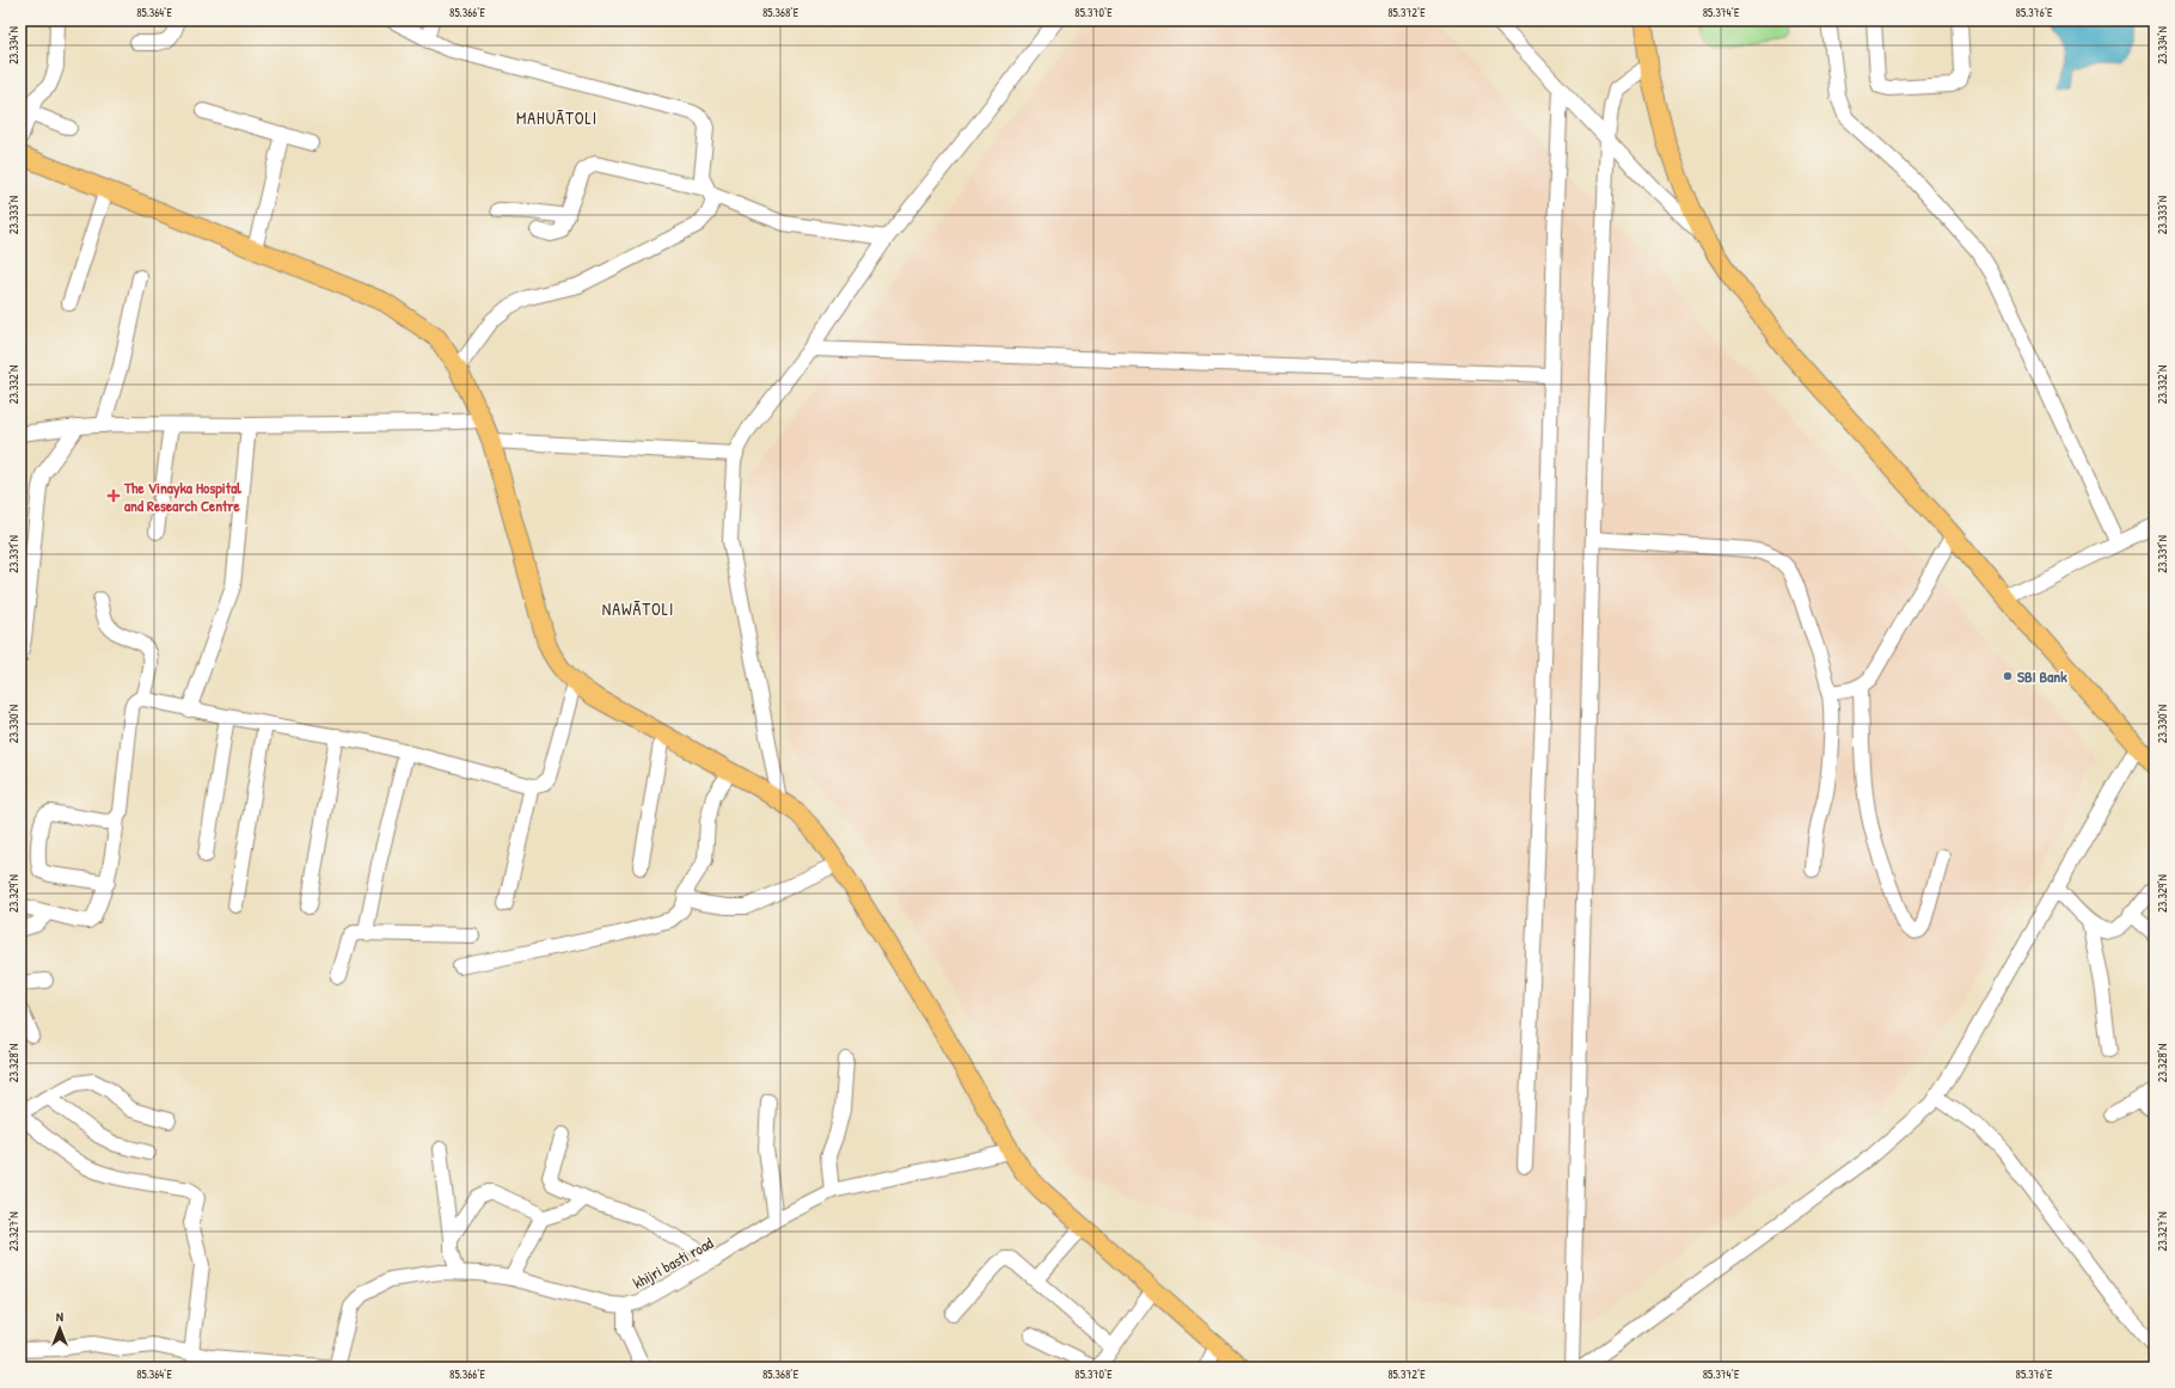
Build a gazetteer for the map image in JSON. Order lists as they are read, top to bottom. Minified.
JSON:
{"streets":{"street":["khijri basti road"]},"districts":["MAHUĀTOLI","NAWĀTOLI"],"places":{"health":["The Vinayka Hospital and Research Centre"],"other":["SBI Bank"]},"north":"top","coordinates":["85.364°E","85.366°E","85.368°E","85.370°E","85.372°E","85.374°E","85.376°E","23.334°N","23.333°N","23.332°N","23.331°N","23.330°N","23.329°N","23.328°N","23.327°N"]}
